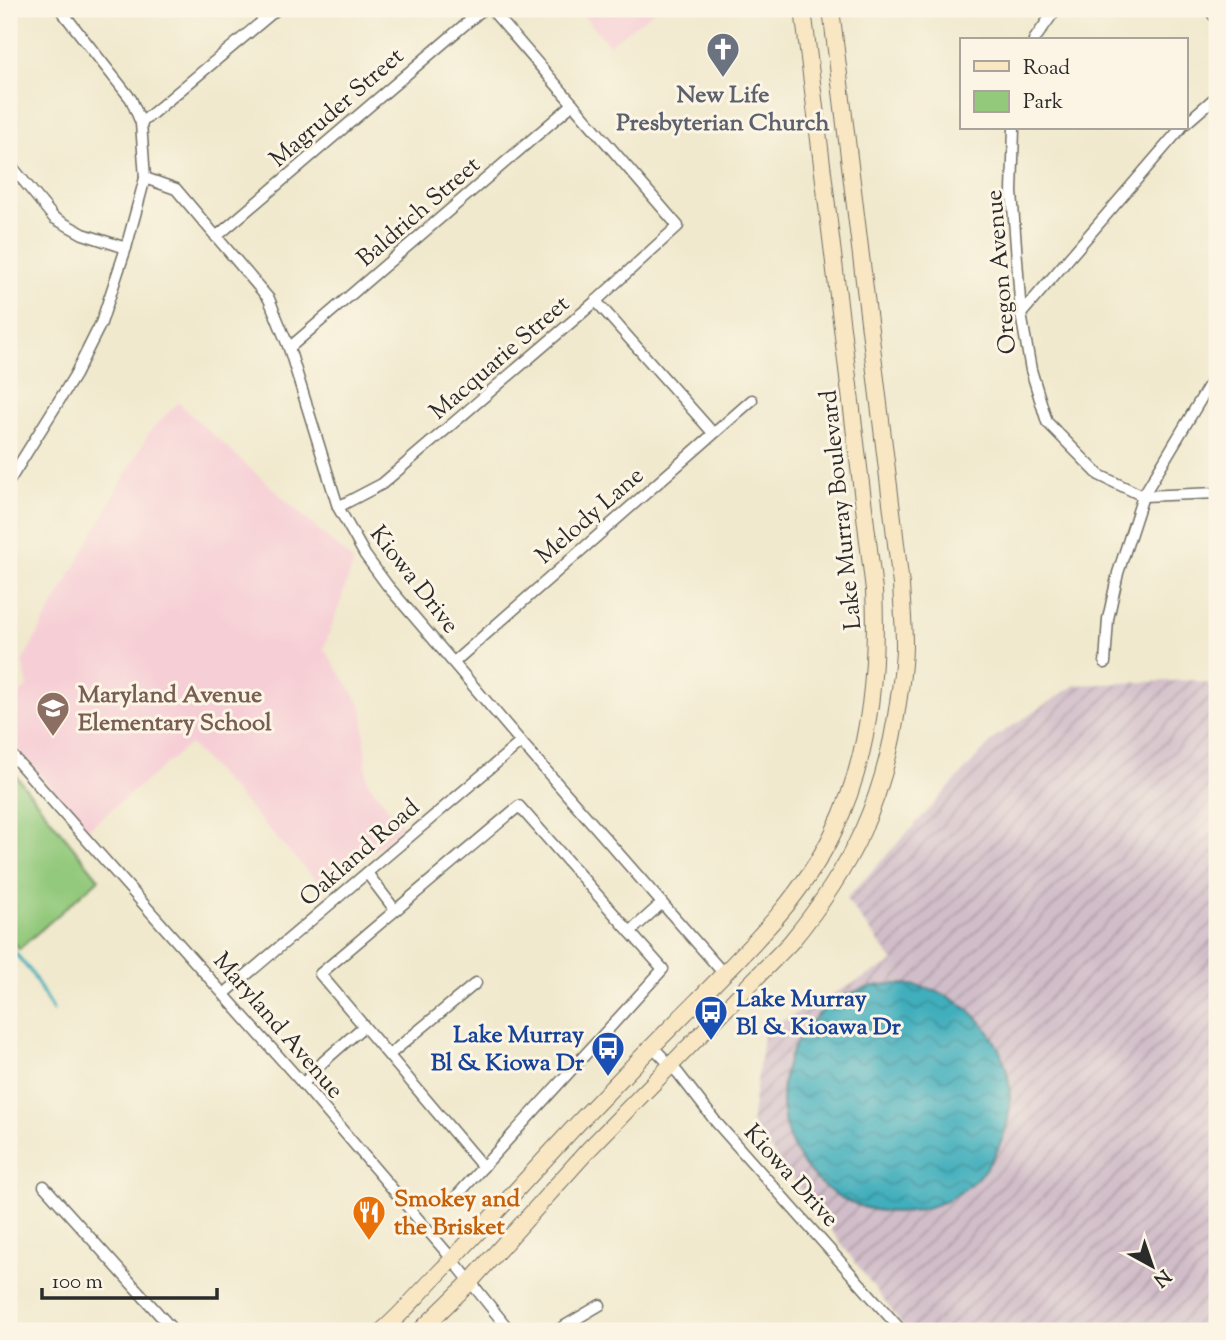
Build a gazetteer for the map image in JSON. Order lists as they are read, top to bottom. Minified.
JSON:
{"streets":{"main road":["Lake Murray Boulevard"],"street":["Magruder Street","Baldrich Street","Oregon Avenue","Macquarie Street","Melody Lane","Kiowa Drive","Oakland Road","Maryland Avenue"]},"crossings":[["Magruder Street","Kiowa Drive"],["Baldrich Street","Macquarie Street"],["Baldrich Street","Kiowa Drive"],["Macquarie Street","Kiowa Drive"],["Lake Murray Boulevard","Kiowa Drive"],["Lake Murray Boulevard","Maryland Avenue"],["Melody Lane","Kiowa Drive"],["Kiowa Drive","Oakland Road"],["Oakland Road","Maryland Avenue"]],"places":{"church":["New Life Presbyterian Church"],"school or university":["Maryland Avenue Elementary School"],"bus stop":["Lake Murray Bl & Kioawa Dr","Lake Murray Bl & Kiowa Dr"],"restaurant":["Smokey and the Brisket"]},"legend":["Road","Park"],"scale_bar":"100 m","north":"bottom right"}
